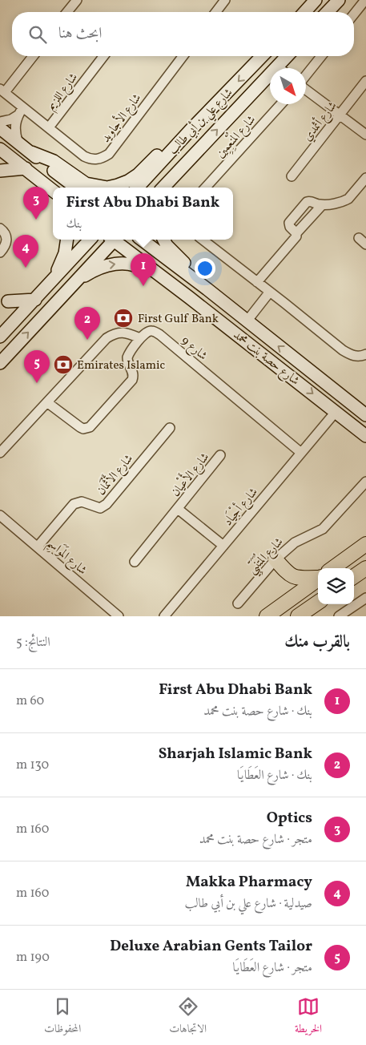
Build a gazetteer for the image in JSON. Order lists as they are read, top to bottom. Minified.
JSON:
{"streets":{"main road":["شارع علي بن أبي طالب","شارع حصة بنت محمد"],"street":["شارع اللزيم","شارع الأجاويد","شارع أثمدي","شارع المُنْعِمِين","شارع 9","شارع الأَثْمَان","شارع الأَعْيان","شارع أجْيَاد","شارع المُتَنَبِّي","شارع المَوَاسِم"]},"crossings":[["شارع اللزيم","شارع الأجاويد"],["شارع 9","شارع أجْيَاد"],["شارع حصة بنت محمد","شارع أجْيَاد"],["شارع الأَثْمَان","شارع المَوَاسِم"],["شارع الأَعْيان","شارع أجْيَاد"]],"places":{"bank":["First Gulf Bank","Emirates Islamic"]},"north":"bottom right","page":{"search":"ابحث هنا","pins":["3","4","1","2","5"],"popup":["First Abu Dhabi Bank","بنك"],"heading":["بالقرب منك","النتائج: 5"],"list":[{"mark":"1","name":"First Abu Dhabi Bank","note":"بنك · شارع حصة بنت محمد","value":"60 m"},{"mark":"2","name":"Sharjah Islamic Bank","note":"بنك · شارع العَطَايَا","value":"130 m"},{"mark":"3","name":"Optics","note":"متجر · شارع حصة بنت محمد","value":"160 m"},{"mark":"4","name":"Makka Pharmacy","note":"صيدلية · شارع علي بن أبي طالب","value":"160 m"},{"mark":"5","name":"Deluxe Arabian Gents Tailor","note":"متجر · شارع العَطَايَا","value":"190 m"}],"nav":["الخريطة","الاتجاهات","المحفوظات"]}}
